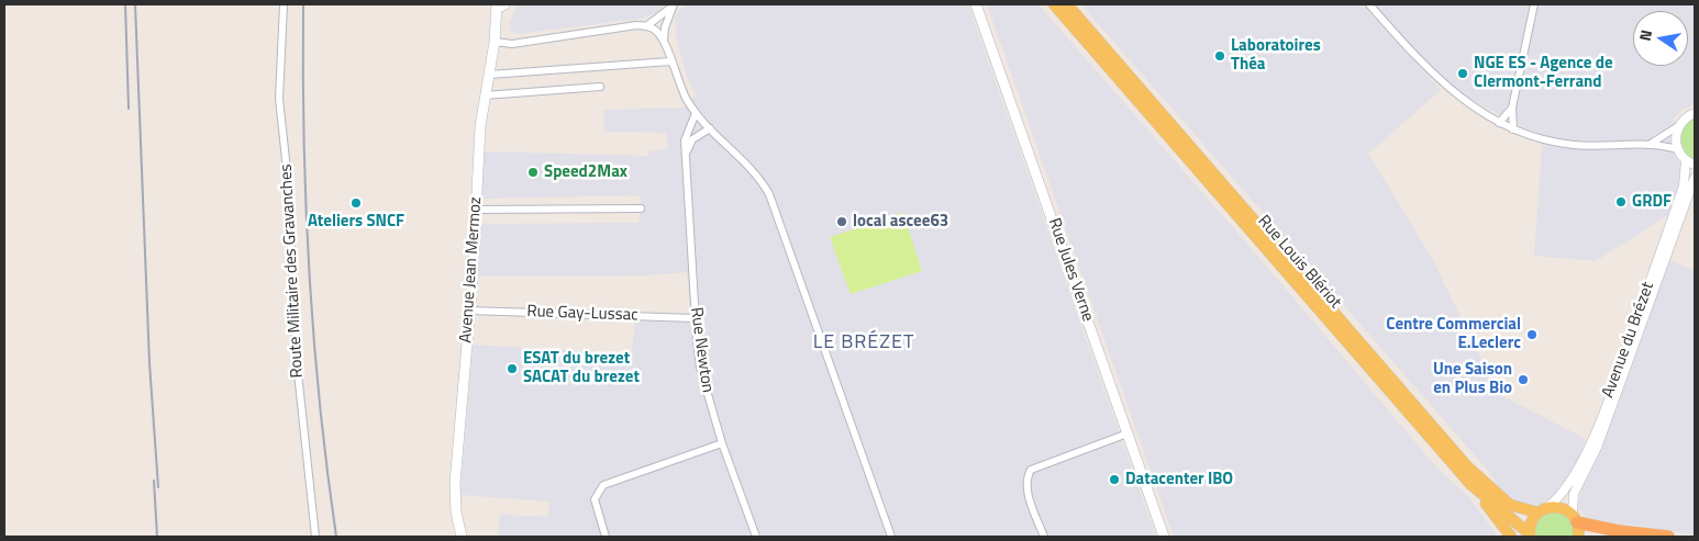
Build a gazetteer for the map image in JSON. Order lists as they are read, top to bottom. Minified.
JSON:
{"streets":{"main road":["Rue Louis Blériot","Avenue Jean Mermoz","Rue Jules Verne"],"street":["Route Militaire des Gravanches","Rue Gay-Lussac","Avenue du Brézet","Rue Newton"]},"crossings":[["Rue Louis Blériot","Avenue du Brézet"],["Avenue Jean Mermoz","Rue Gay-Lussac"],["Rue Gay-Lussac","Rue Newton"]],"districts":["LE BRÉZET"],"places":["Laboratoires Théa","NGE ES - Agence de Clermont-Ferrand","Speed2Max","GRDF","Ateliers SNCF","local ascee63","Centre Commercial E.Leclerc","ESAT du brezet SACAT du brezet","Une Saison en Plus Bio","Datacenter IBO"],"north":"left"}
